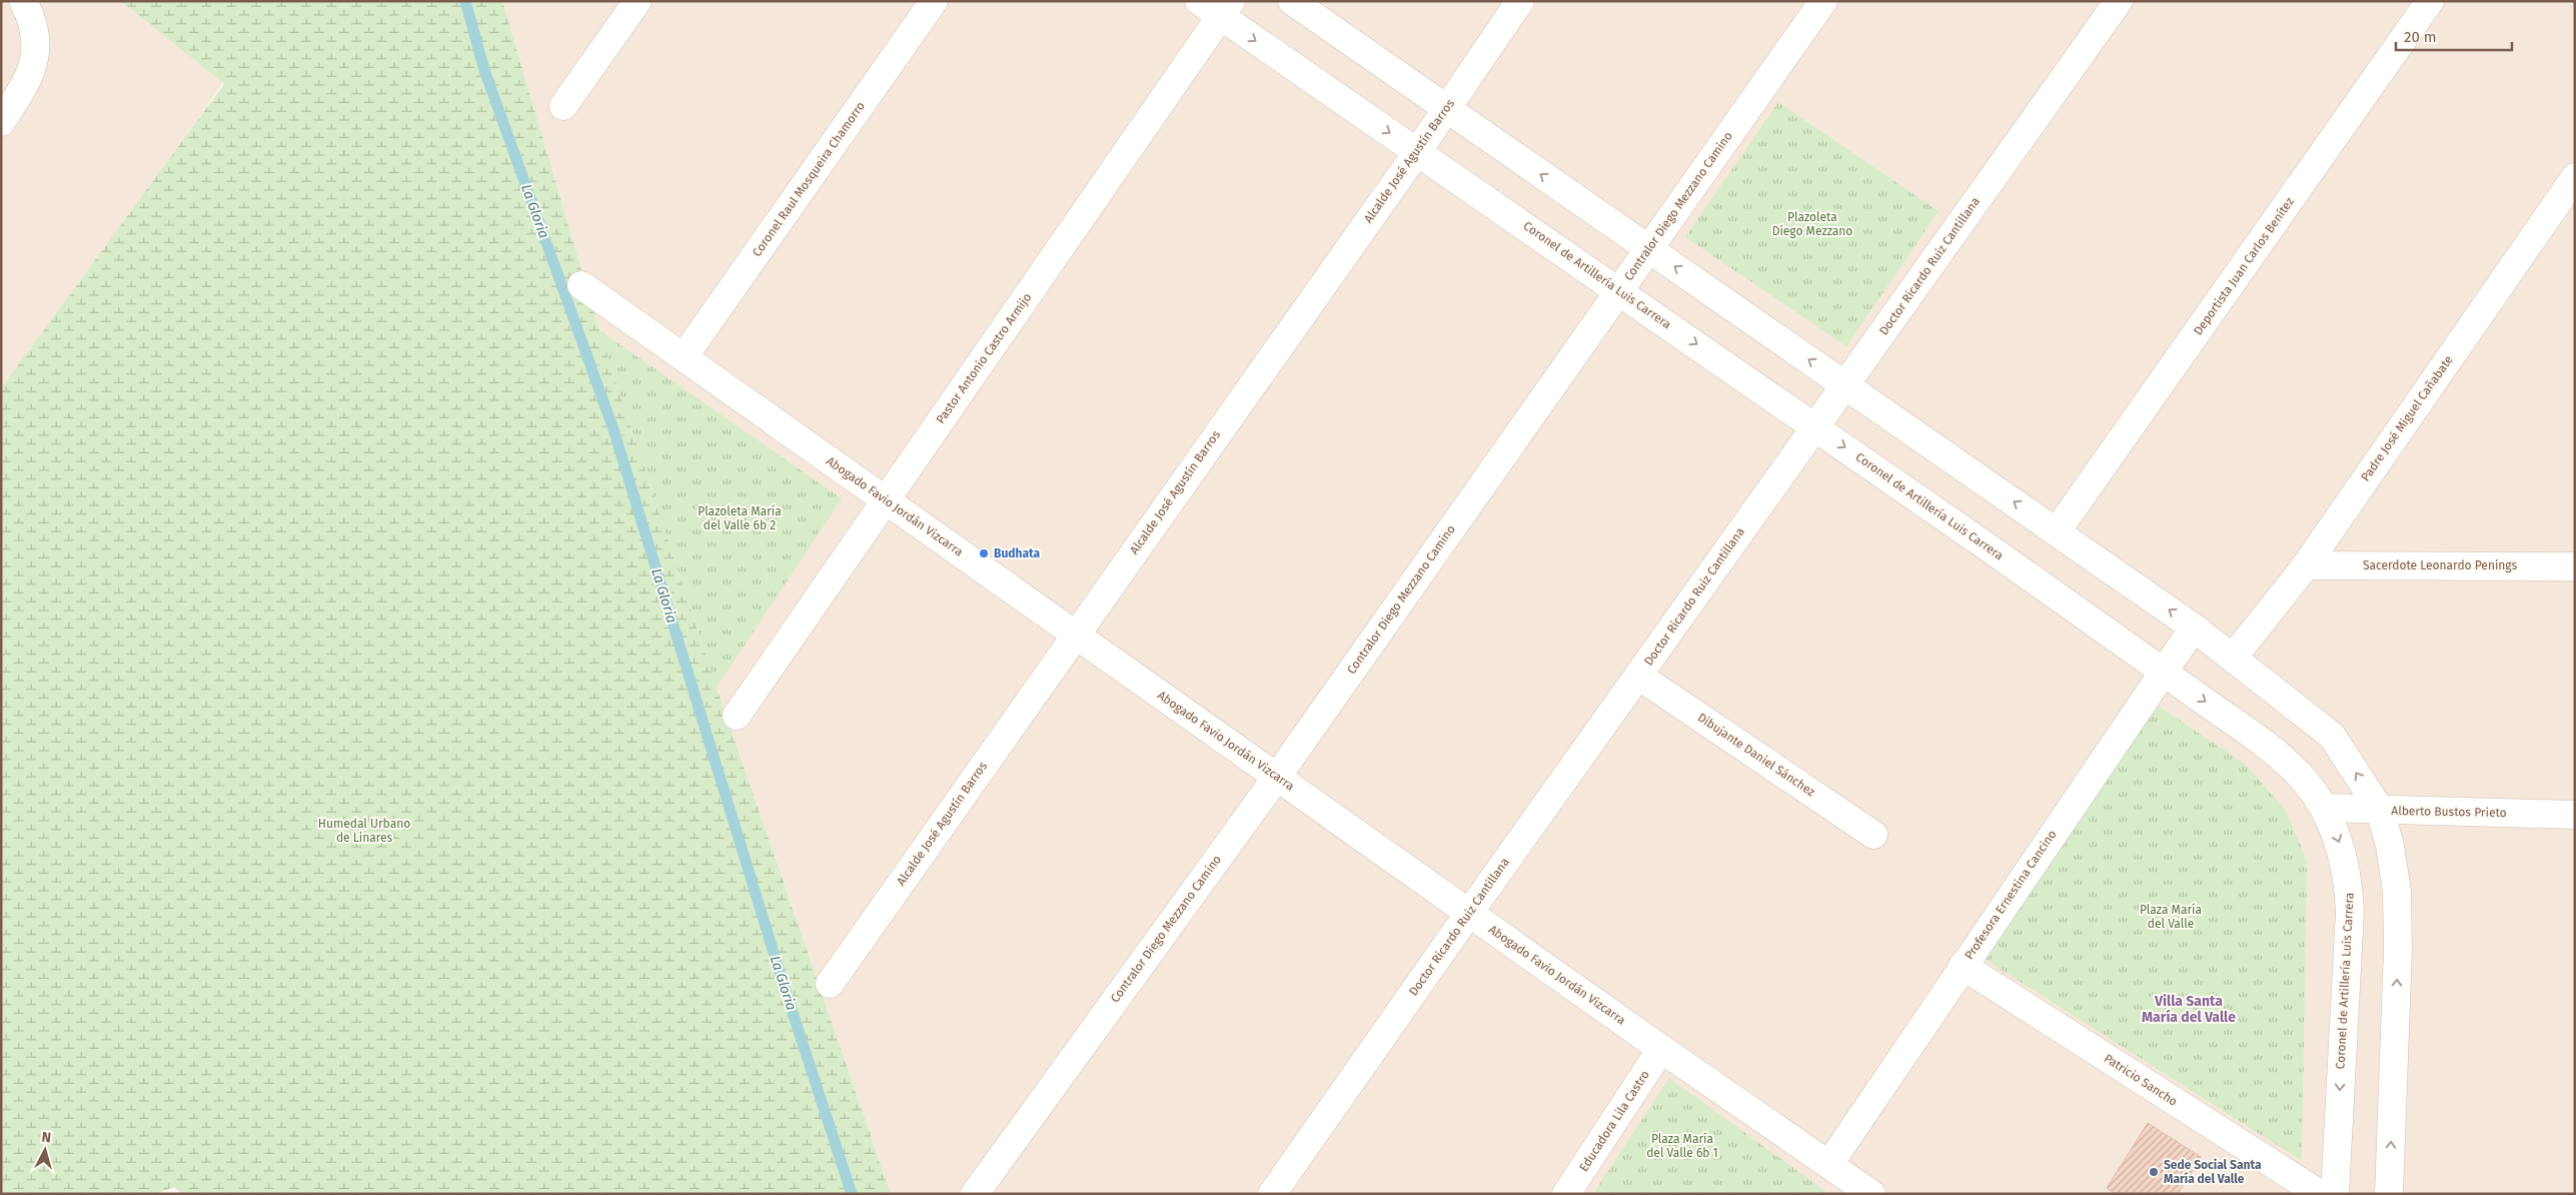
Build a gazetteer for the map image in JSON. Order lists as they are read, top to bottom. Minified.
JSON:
{"streets":{"street":["Alcalde José Agustín Barros","Coronel Raul Mosqueira Chamorro","Contralor Diego Mezzano Camino","Doctor Ricardo Ruiz Cantillana","Deportista Juan Carlos Benítez","Coronel de Artillería Luis Carrera","Pastor Antonio Castro Armijo","Padre José Miguel Cañabate","Abogado Favio Jordán Vizcarra","Sacerdote Leonardo Penings","Dibujante Daniel Sánchez","Alberto Bustos Prieto","Profesora Ernestina Cancino","Patricio Sancho","Educadora Lila Castro"]},"crossings":[["Alcalde José Agustín Barros","Coronel de Artillería Luis Carrera"],["Alcalde José Agustín Barros","Abogado Favio Jordán Vizcarra"],["Coronel Raul Mosqueira Chamorro","Abogado Favio Jordán Vizcarra"],["Contralor Diego Mezzano Camino","Coronel de Artillería Luis Carrera"],["Contralor Diego Mezzano Camino","Abogado Favio Jordán Vizcarra"],["Doctor Ricardo Ruiz Cantillana","Coronel de Artillería Luis Carrera"],["Doctor Ricardo Ruiz Cantillana","Abogado Favio Jordán Vizcarra"],["Doctor Ricardo Ruiz Cantillana","Dibujante Daniel Sánchez"],["Coronel de Artillería Luis Carrera","Pastor Antonio Castro Armijo"],["Coronel de Artillería Luis Carrera","Alberto Bustos Prieto"],["Coronel de Artillería Luis Carrera","Profesora Ernestina Cancino"],["Pastor Antonio Castro Armijo","Abogado Favio Jordán Vizcarra"],["Padre José Miguel Cañabate","Sacerdote Leonardo Penings"],["Abogado Favio Jordán Vizcarra","Profesora Ernestina Cancino"],["Abogado Favio Jordán Vizcarra","Educadora Lila Castro"],["Profesora Ernestina Cancino","Patricio Sancho"]],"districts":["Villa Santa María del Valle"],"water":["La Gloria"],"parks":["Plazoleta Diego Mezzano","Plazoleta María del Valle 6b 2","Humedal Urbano de Linares","Plaza María del Valle","Plaza María del Valle 6b 1"],"places":["Budhata","Sede Social Santa María del Valle"],"scale_bar":"20 m","north":"top"}
